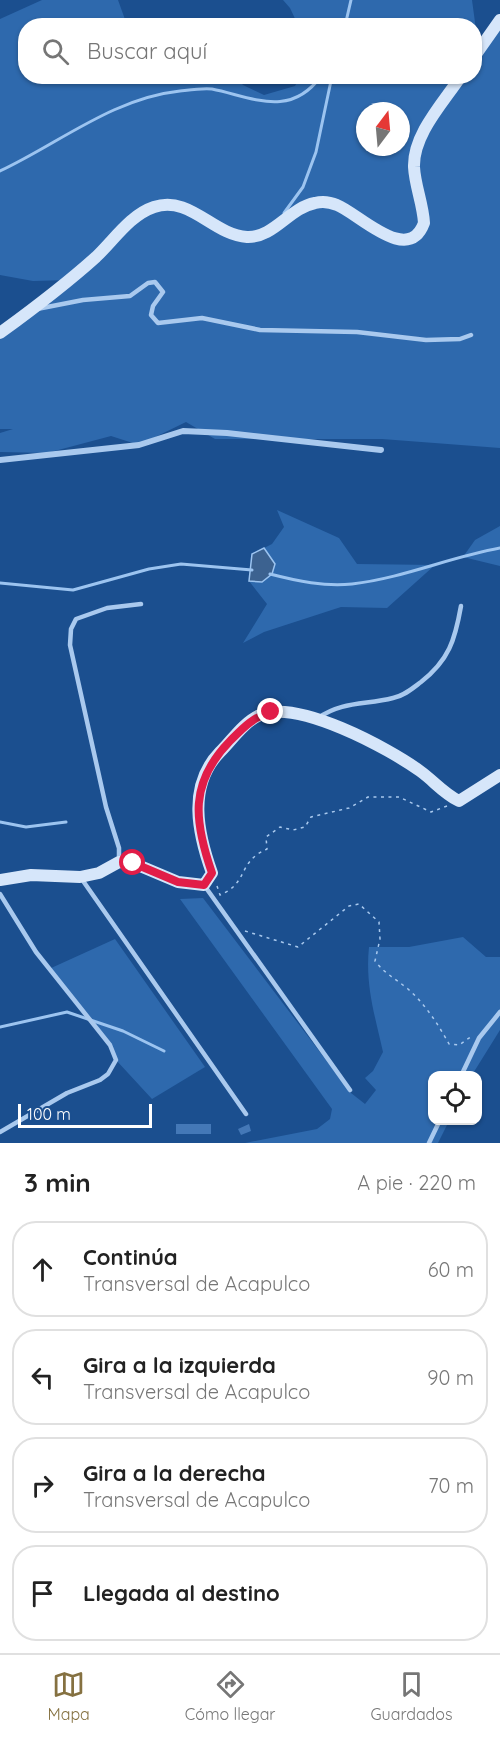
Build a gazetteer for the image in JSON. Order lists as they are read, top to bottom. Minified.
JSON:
{"scale_bar":"100 m","north":"top","page":{"search":"Buscar aquí","scale":"100 m","heading":["3 min","A pie · 220 m"],"list":[["Continúa","Transversal de Acapulco","60 m"],["Gira a la izquierda","Transversal de Acapulco","90 m"],["Gira a la derecha","Transversal de Acapulco","70 m"],"Llegada al destino"],"nav":["Mapa","Cómo llegar","Guardados"]}}
